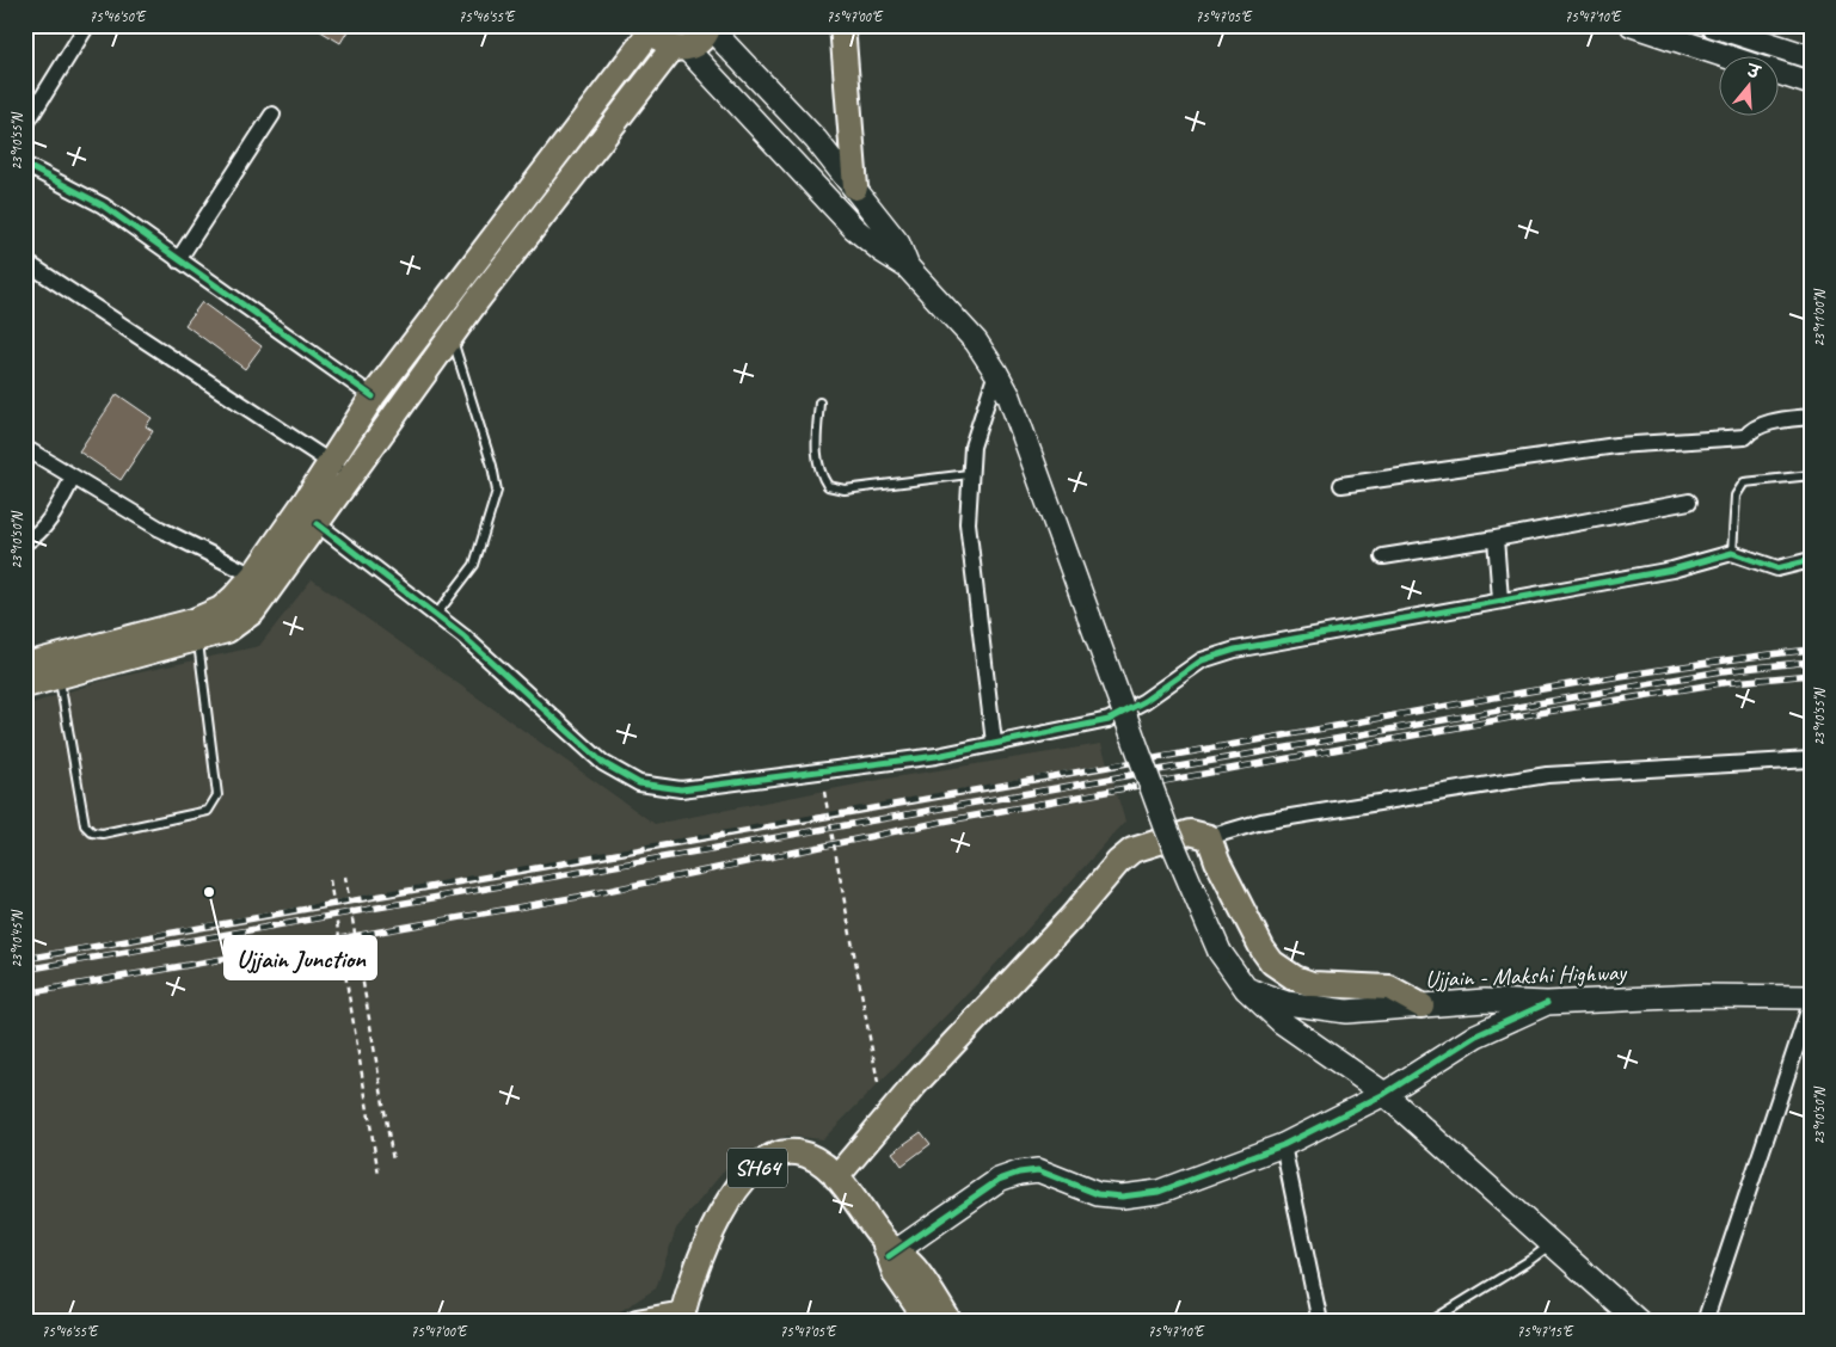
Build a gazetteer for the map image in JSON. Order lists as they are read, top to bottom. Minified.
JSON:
{"streets":{"main road":["Ujjain - Makshi Highway","SH64"]},"places":["Ujjain Junction"],"north":"top","coordinates":["75°46'50\"E","75°46'55\"E","75°47'00\"E","75°47'05\"E","75°47'10\"E","23°10'55\"N","23°11'00\"N","23°10'50\"N","23°10'45\"N","75°47'15\"E"]}
